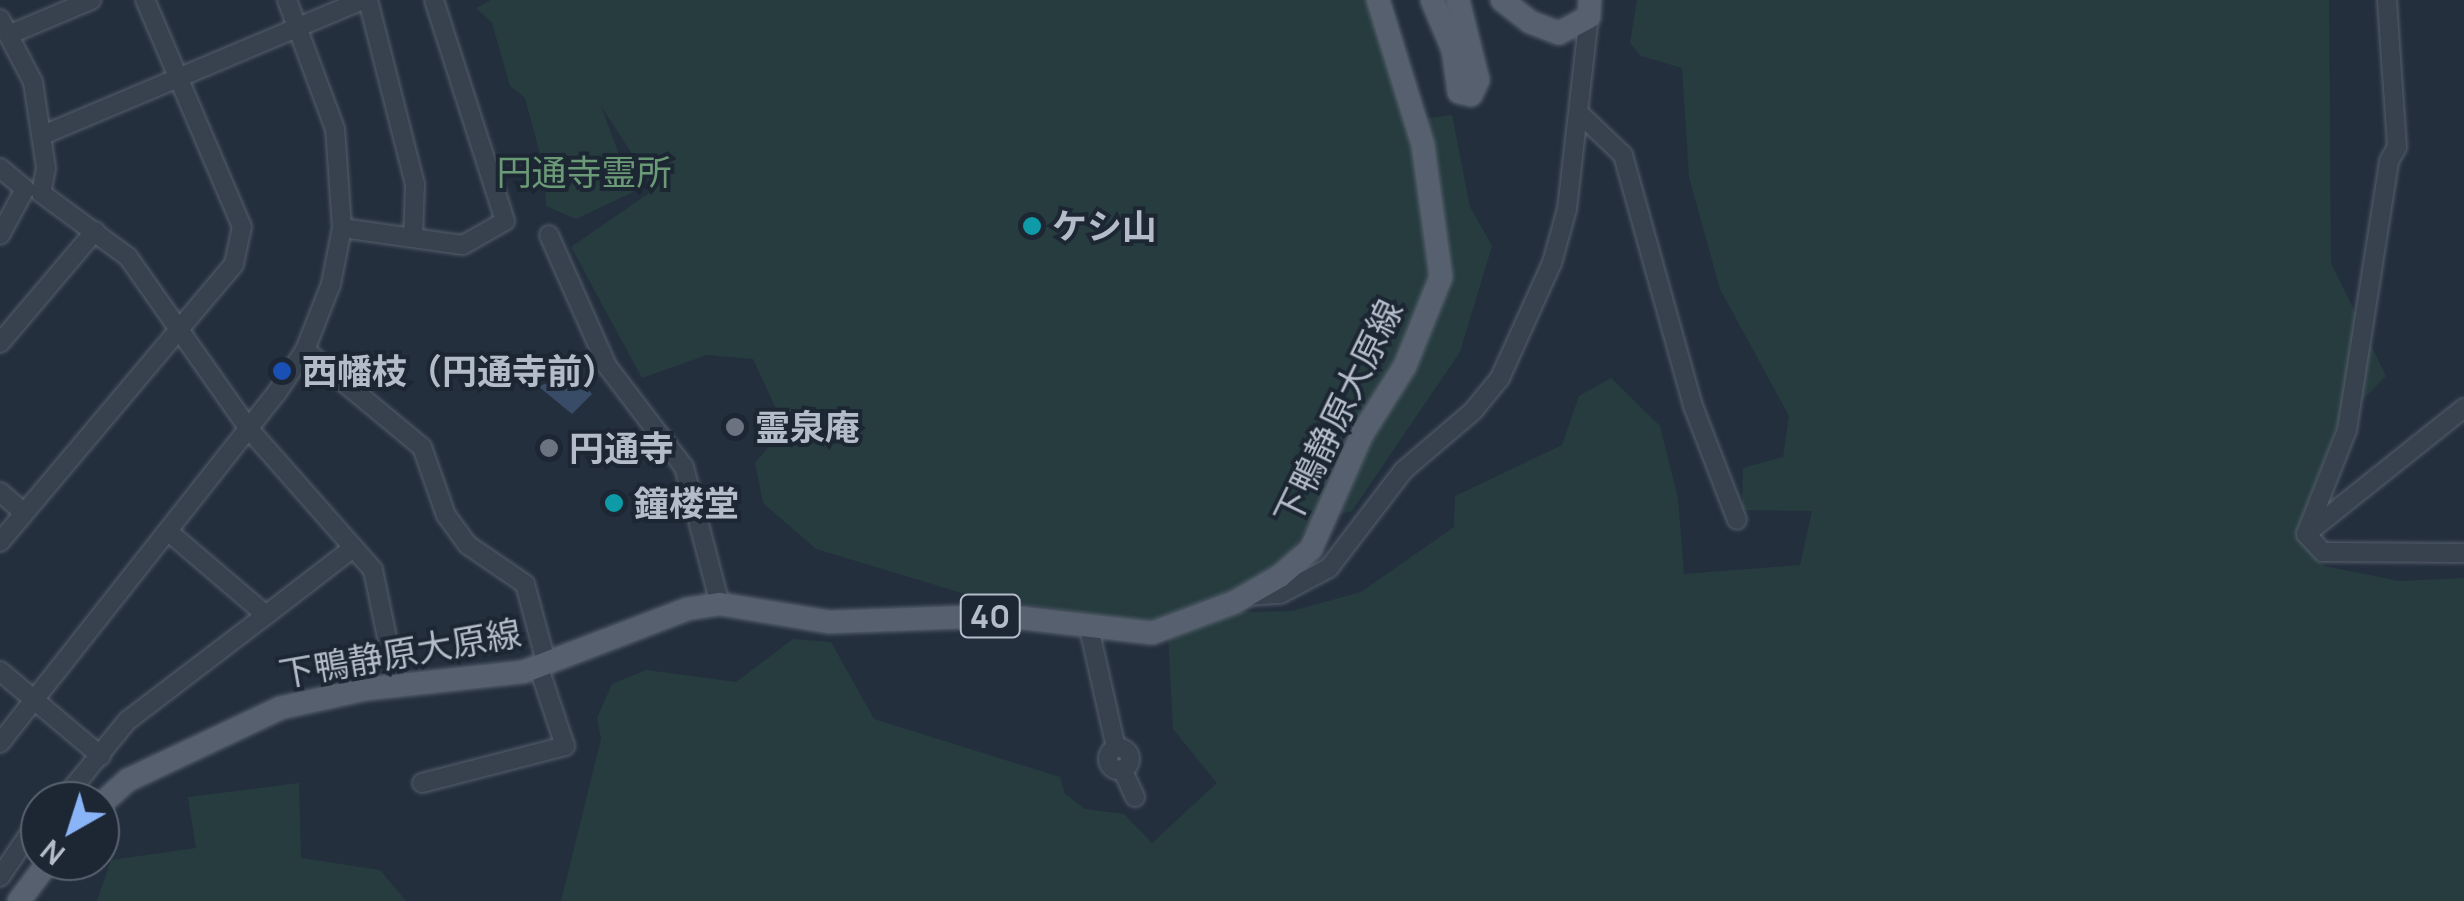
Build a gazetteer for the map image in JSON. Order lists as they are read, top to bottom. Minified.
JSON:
{"streets":{"main road":["下鴨静原大原線","40"]},"parks":["円通寺霊所"],"places":["ケシ山","西幡枝（円通寺前）","霊泉庵","円通寺","鐘楼堂"],"north":"bottom left"}
